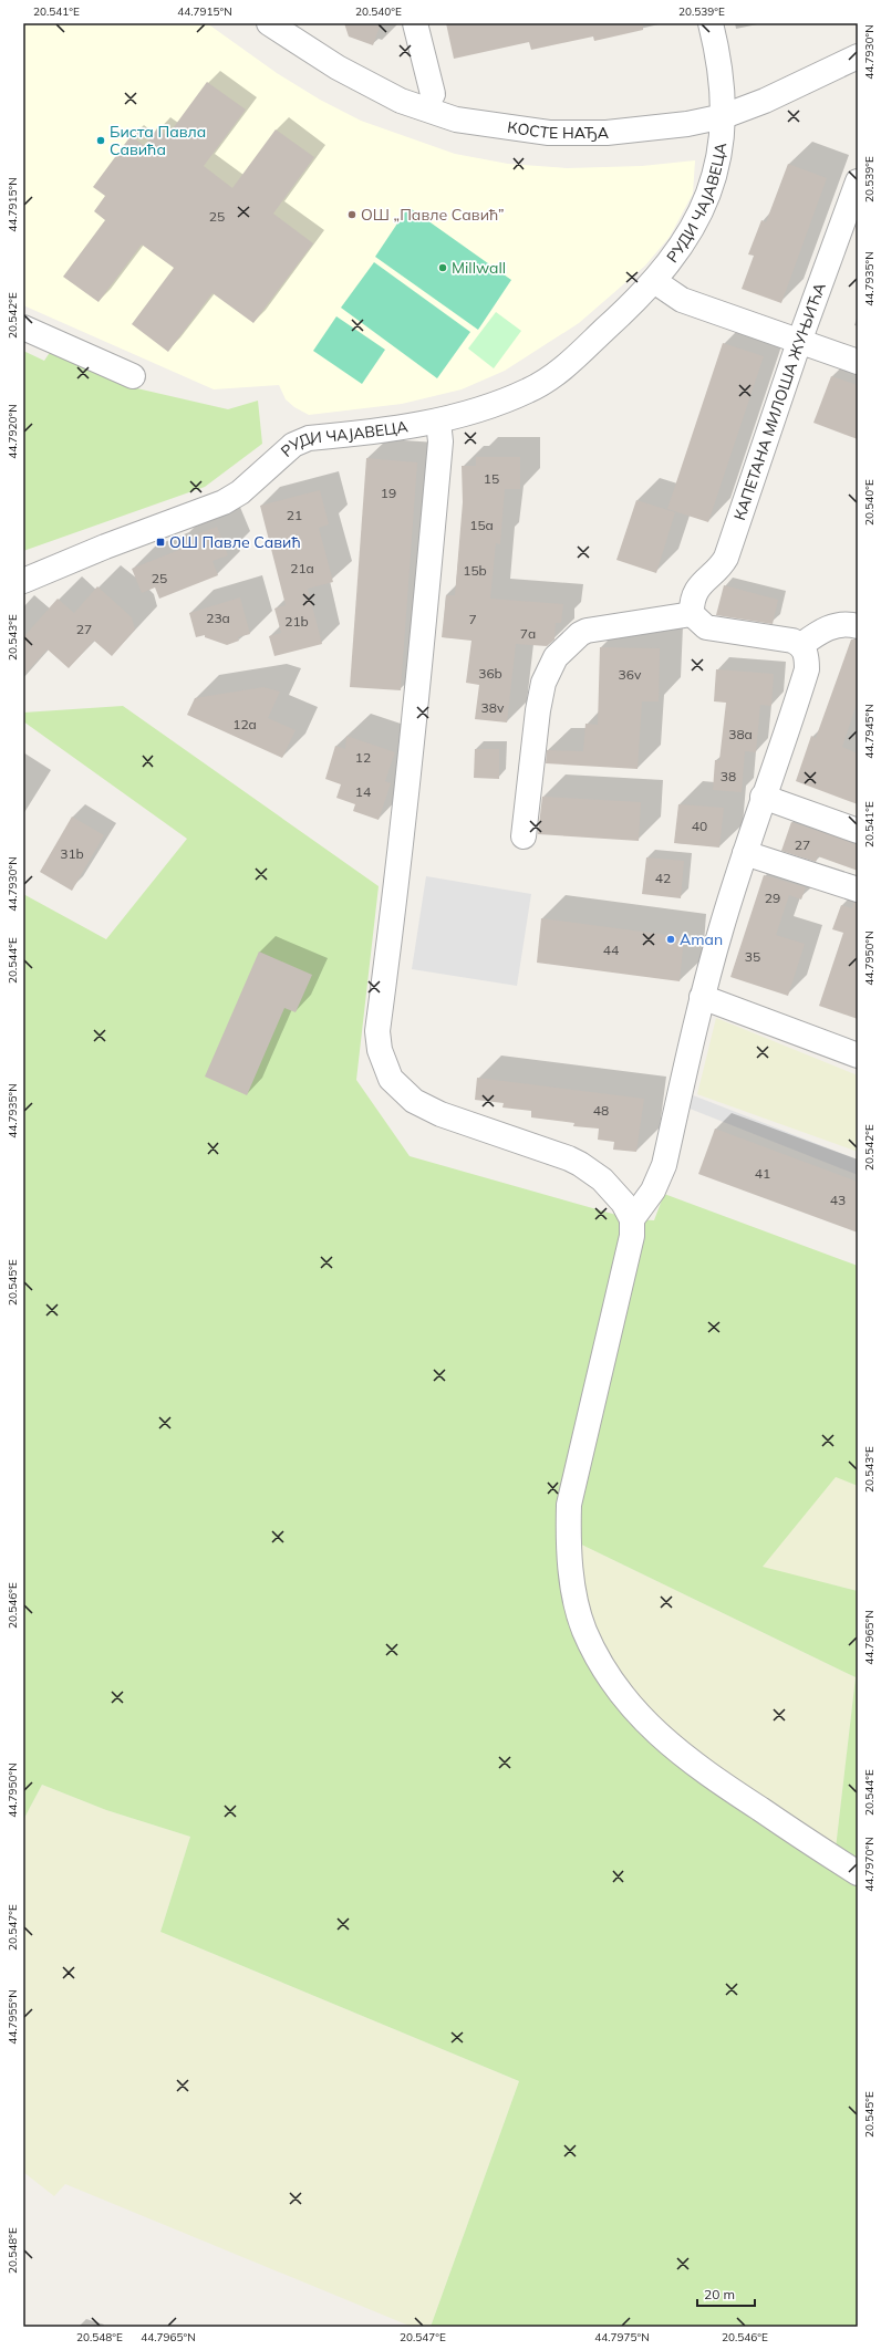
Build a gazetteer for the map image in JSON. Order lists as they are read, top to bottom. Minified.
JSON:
{"streets":{"street":["КОСТЕ НАЂА","РУДИ ЧАЈАВЕЦА","КАПЕТАНА МИЛОША ЖУЊИЋА"]},"crossings":[["КОСТЕ НАЂА","РУДИ ЧАЈАВЕЦА"]],"places":{"other":["Биста Павла Савића","ОШ „Павле Савић”","Millwall","Aman"],"transit":["ОШ Павле Савић"]},"house_numbers":["25","15","19","21","15a","21a","15b","25","23a","7","21b","27","7a","36b","36v","38v","12a","38a","12","38","14","40","27","31b","42","29","44","35","48","41","43"],"scale_bar":"20 m","coordinates":["20.541°E","44.7915°N","20.540°E","20.539°E","44.7930°N","44.7935°N","20.542°E","44.7920°N","20.543°E","44.7945°N","44.7950°N","20.544°E","20.545°E","20.546°E","44.7965°N","44.7970°N","20.547°E","44.7955°N","20.548°E","44.7975°N"]}
